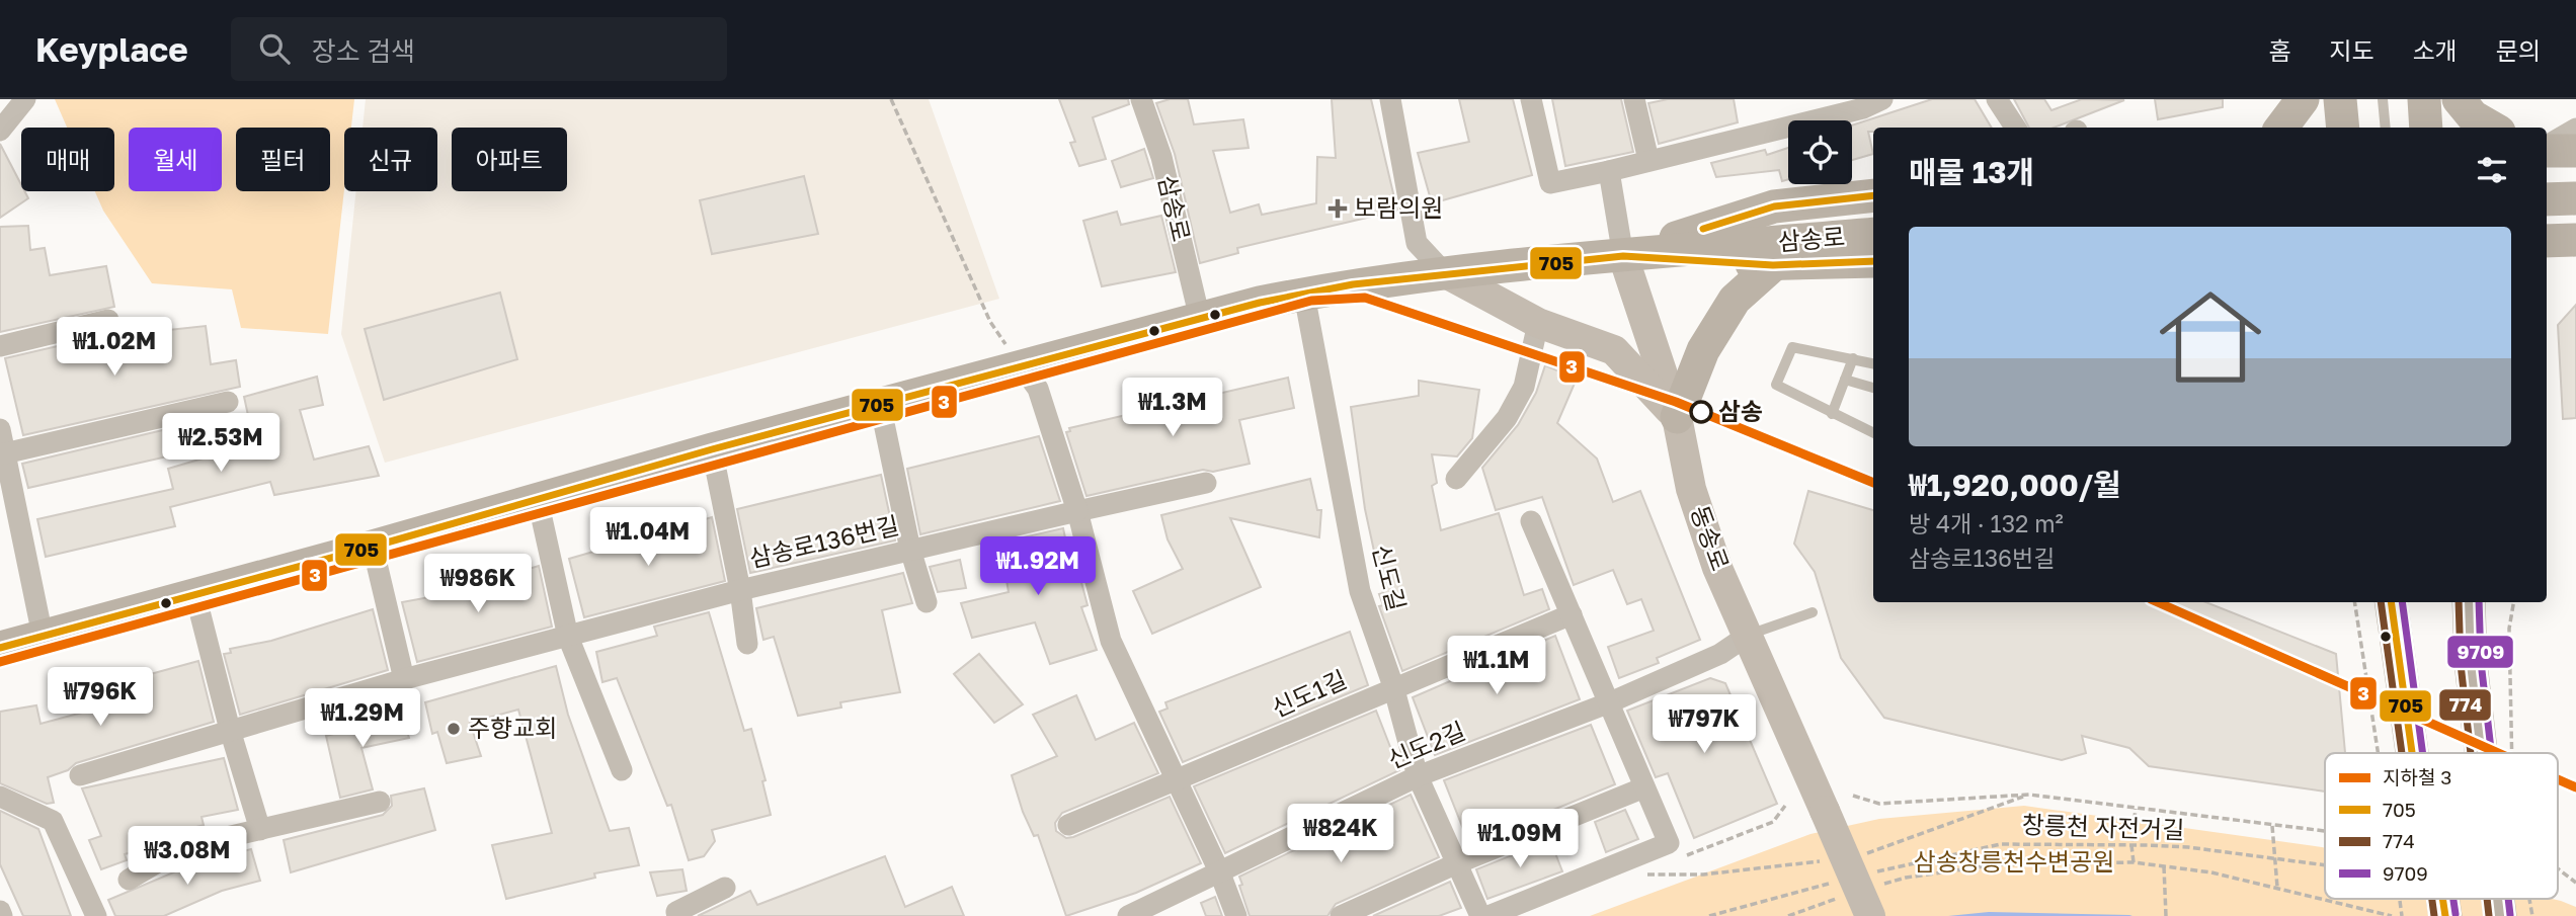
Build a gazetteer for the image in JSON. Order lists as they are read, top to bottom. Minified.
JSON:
{"streets":{"main road":["삼송로","동송로"],"street":["삼송로136번길","신도길","신도1길","신도2길"],"path":["창릉천 자전거길"]},"crossings":[["삼송로","동송로"],["삼송로","신도길"],["동송로","신도2길"],["신도길","신도1길"],["신도길","신도2길"]],"parks":["삼송창릉천수변공원"],"places":{"health":["보람의원"],"other":["삼송","주향교회"]},"lines":["transit line 705","metro line 3","transit line 774","transit line 9709"],"legend":["지하철 3","705","774","9709"],"page":{"header":"Keyplace","search":"장소 검색","nav":["홈","지도","소개","문의"],"chip":["매매","월세","필터","신규","아파트"],"heading":"매물 13개","list":[{"name":"₩1,920,000/월","note":"방 4개 · 132 m² · 삼송로136번길"}],"price":["₩1.02M","₩1.3M","₩2.53M","₩1.04M","₩1.92M","₩986K","₩1.1M","₩796K","₩1.29M","₩797K","₩824K","₩1.09M","₩3.08M"]}}
